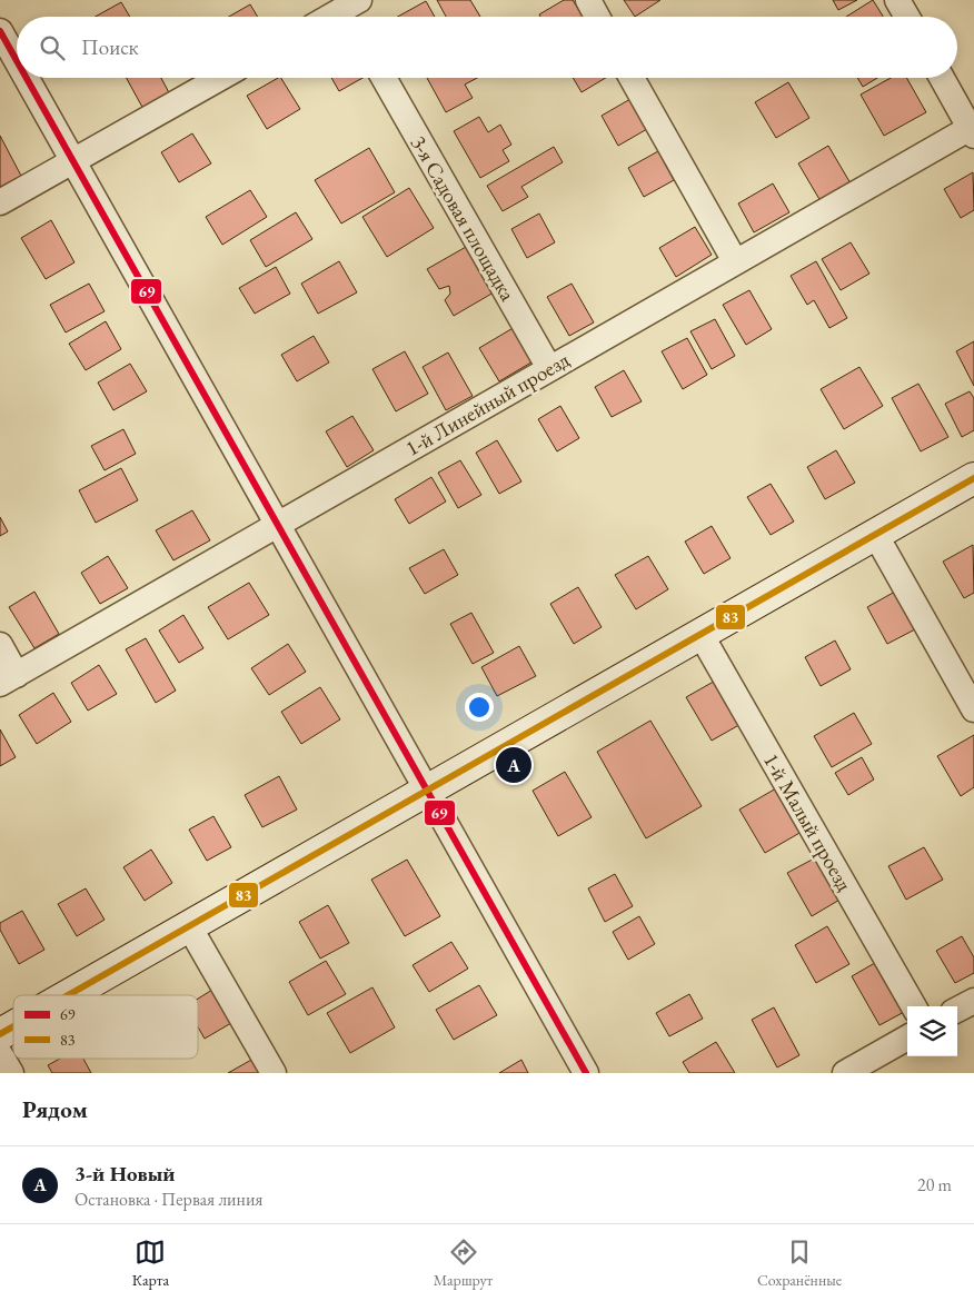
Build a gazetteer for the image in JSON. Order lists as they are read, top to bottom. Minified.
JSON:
{"streets":{"street":["3-я Садовая площадка","1-й Линейный проезд","1-й Малый проезд"]},"crossings":[["3-я Садовая площадка","1-й Линейный проезд"]],"lines":["transit line 69","transit line 83"],"legend":["69","83"],"page":{"search":"Поиск","pins":"A","heading":"Рядом","list":[{"mark":"A","name":"3-й Новый","note":"Остановка · Первая линия","value":"20 m"}],"nav":["Карта","Маршрут","Сохранённые"]}}
